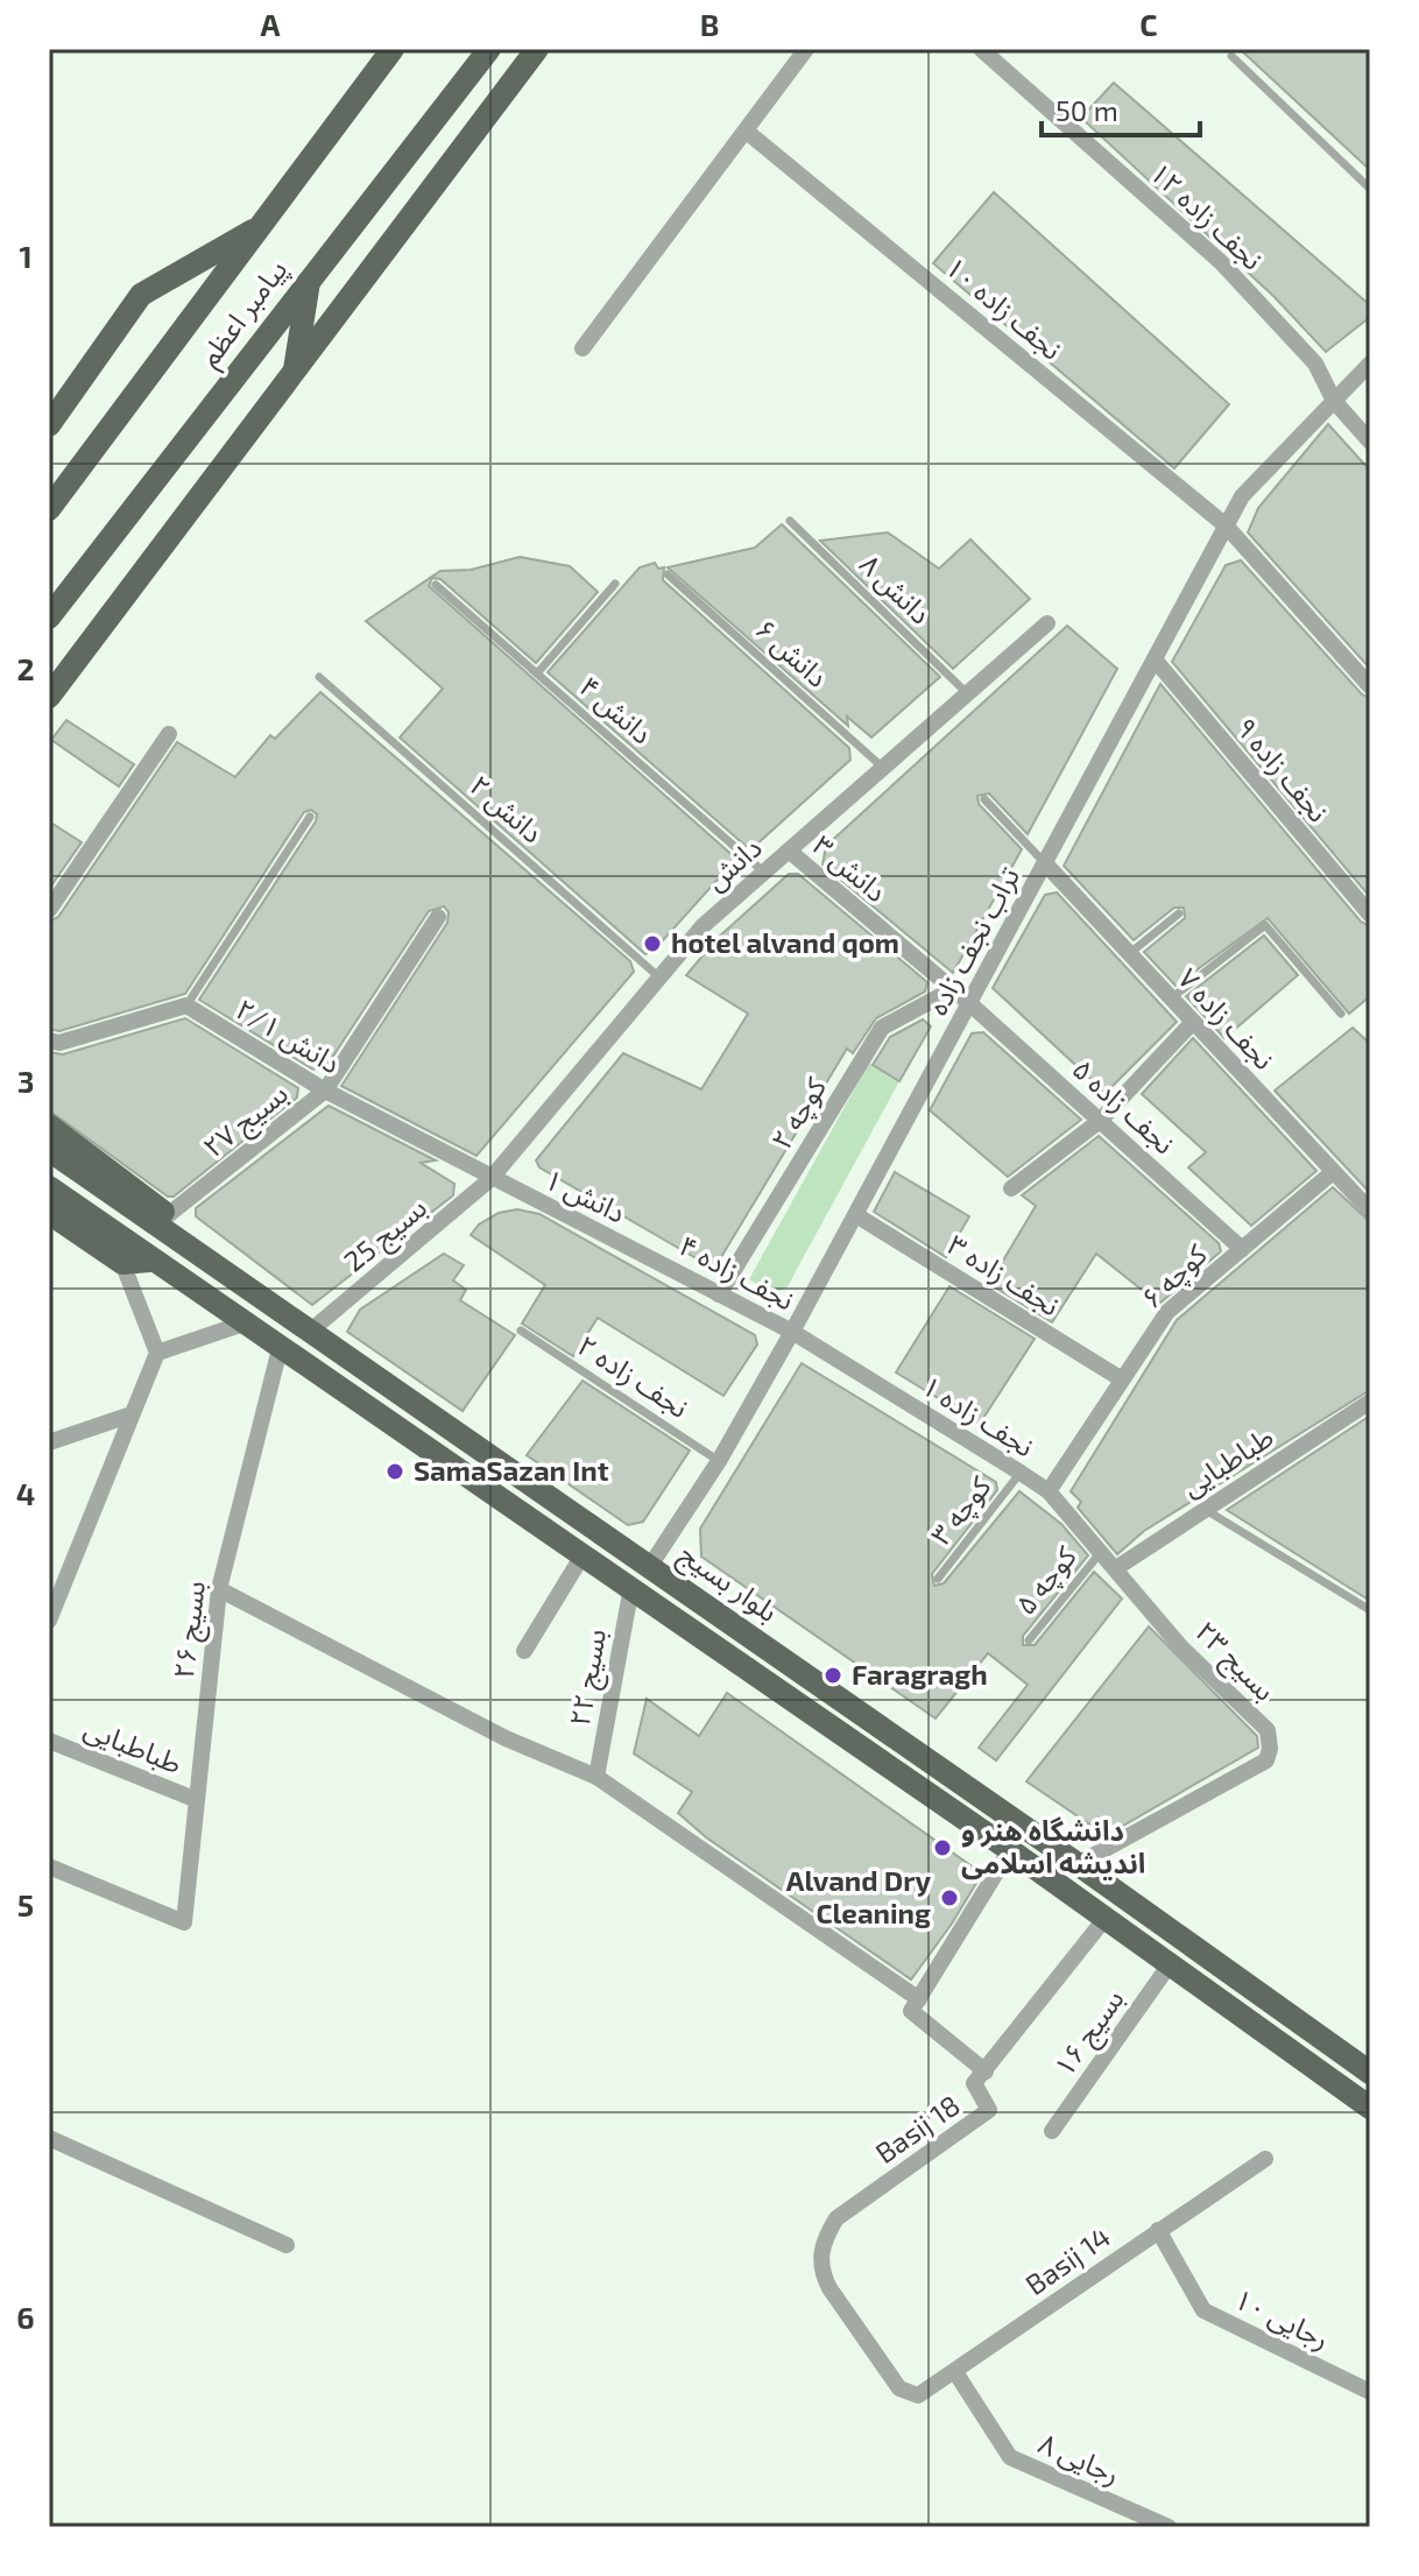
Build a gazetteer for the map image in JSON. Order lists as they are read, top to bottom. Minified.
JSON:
{"streets":{"main road":["پیامبر اعظم","بلوار بسیج"],"street":["نجف زاده ۱۲","نجف زاده ۱۰","نجف زاده ۹","دانش","دانش ۳","تراب نجف زاده","نجف زاده ۷","دانش ۲/۱","نجف زاده ۵","کوچه ۲","بسیج ۲۷","دانش ۱","بسیج 25","نجف زاده ۴","نجف زاده ۳","کوچه ۶","نجف زاده ۱","طباطبایی","بسیج ۲۶","بسیج ۲۳","بسیج ۲۲","بسیج ۱۶","Basij 18","Basij 14","رجایی ۱۰","رجایی ۸"],"lane":["دانش ۸","دانش ۶","دانش ۴","دانش ۲","نجف زاده ۲","کوچه ۳","کوچه ۵"]},"crossings":[["نجف زاده ۱۲","تراب نجف زاده"],["نجف زاده ۱۰","تراب نجف زاده"],["دانش ۸","دانش"],["دانش ۶","دانش"],["دانش ۴","دانش"],["نجف زاده ۹","تراب نجف زاده"],["دانش ۲","دانش"],["دانش","دانش ۳"],["دانش","دانش ۲/۱"],["دانش","دانش ۱"],["دانش","بسیج 25"],["دانش ۳","نجف زاده ۵"],["دانش ۳","کوچه ۲"],["تراب نجف زاده","نجف زاده ۷"],["تراب نجف زاده","نجف زاده ۵"],["تراب نجف زاده","نجف زاده ۴"],["تراب نجف زاده","نجف زاده ۳"],["تراب نجف زاده","نجف زاده ۲"],["تراب نجف زاده","نجف زاده ۱"],["تراب نجف زاده","بلوار بسیج"],["نجف زاده ۷","کوچه ۶"],["دانش ۲/۱","بسیج ۲۷"],["دانش ۲/۱","دانش ۱"],["دانش ۲/۱","بسیج 25"],["نجف زاده ۵","کوچه ۲"],["نجف زاده ۵","کوچه ۶"],["کوچه ۲","نجف زاده ۴"],["بسیج ۲۷","بلوار بسیج"],["دانش ۱","بسیج 25"],["دانش ۱","نجف زاده ۴"],["بسیج 25","بلوار بسیج"],["نجف زاده ۴","نجف زاده ۱"],["نجف زاده ۳","کوچه ۶"],["کوچه ۶","نجف زاده ۱"],["نجف زاده ۱","طباطبایی"],["نجف زاده ۱","کوچه ۳"],["نجف زاده ۱","کوچه ۵"],["نجف زاده ۱","بسیج ۲۳"],["طباطبایی","بسیج ۲۶"],["طباطبایی","بسیج ۲۳"],["بلوار بسیج","بسیج ۲۶"],["بلوار بسیج","بسیج ۲۳"],["بلوار بسیج","بسیج ۲۲"],["بلوار بسیج","بسیج ۱۶"],["بلوار بسیج","Basij 18"],["Basij 18","Basij 14"],["Basij 14","رجایی ۱۰"],["Basij 14","رجایی ۸"]],"places":["hotel alvand qom","SamaSazan Int","Faragragh","دانشگاه هنر و اندیشه اسلامی","Alvand Dry Cleaning"],"scale_bar":"50 m","grid":{"columns":["A","B","C"],"rows":["1","2","3","4","5","6"]}}
